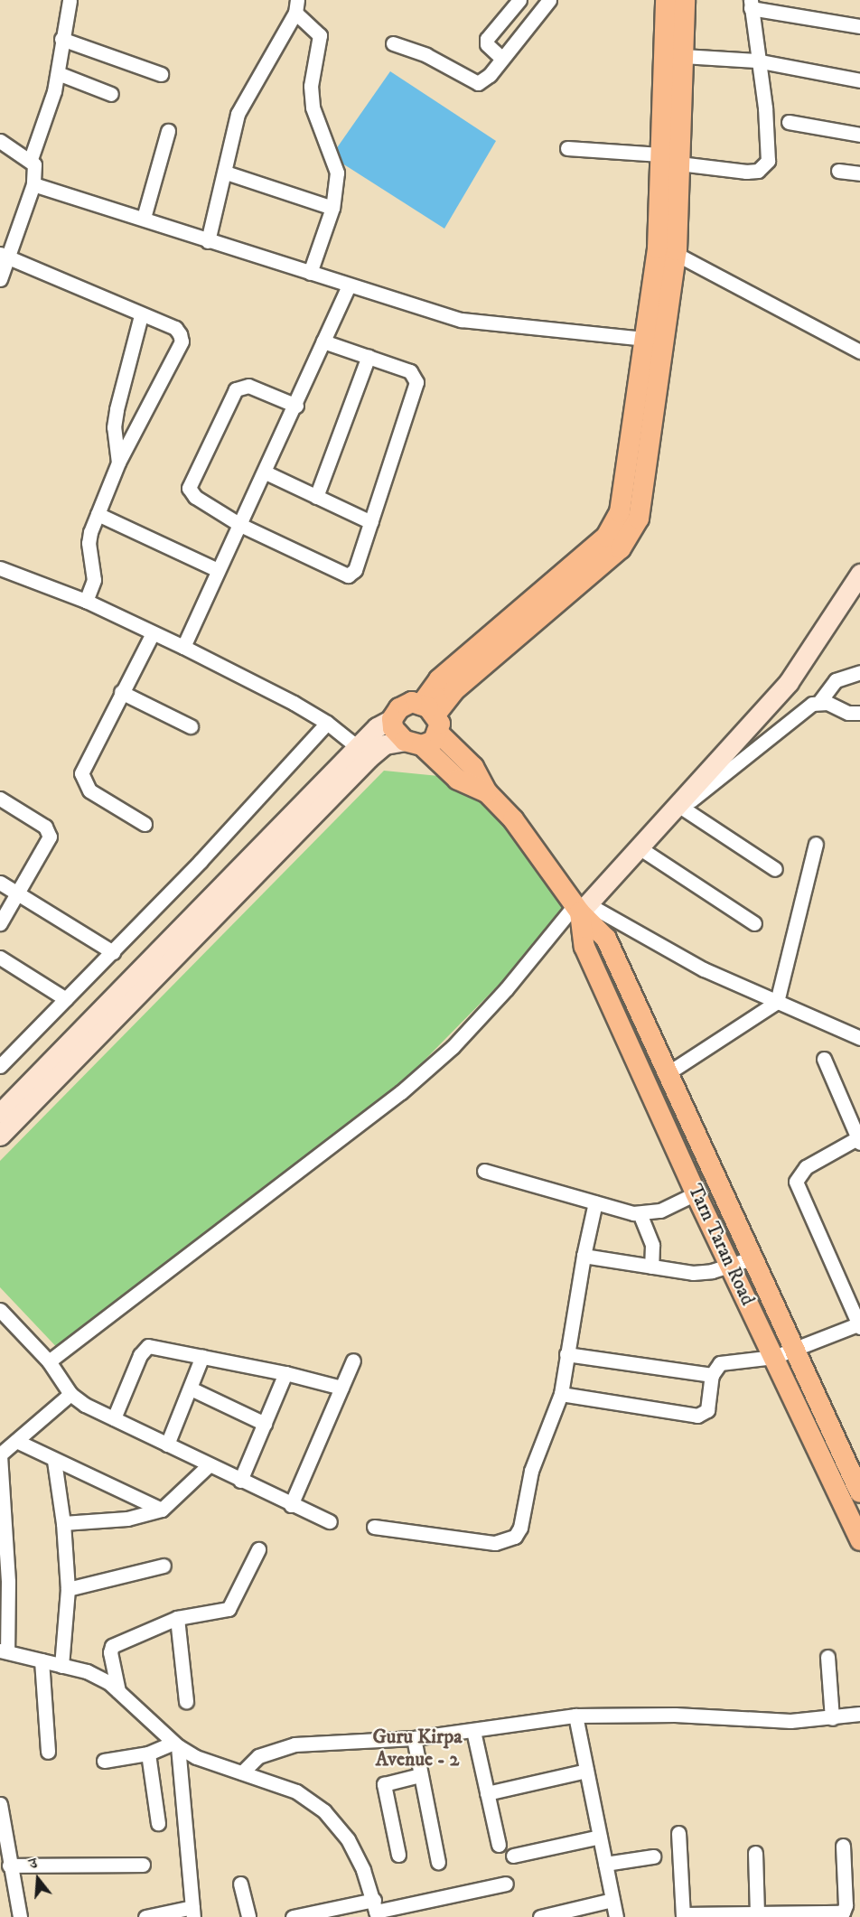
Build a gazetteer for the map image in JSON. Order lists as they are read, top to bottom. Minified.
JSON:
{"streets":{"main road":["Tarn Taran Road"]},"districts":["Guru Kirpa Avenue - 2"],"north":"top"}
